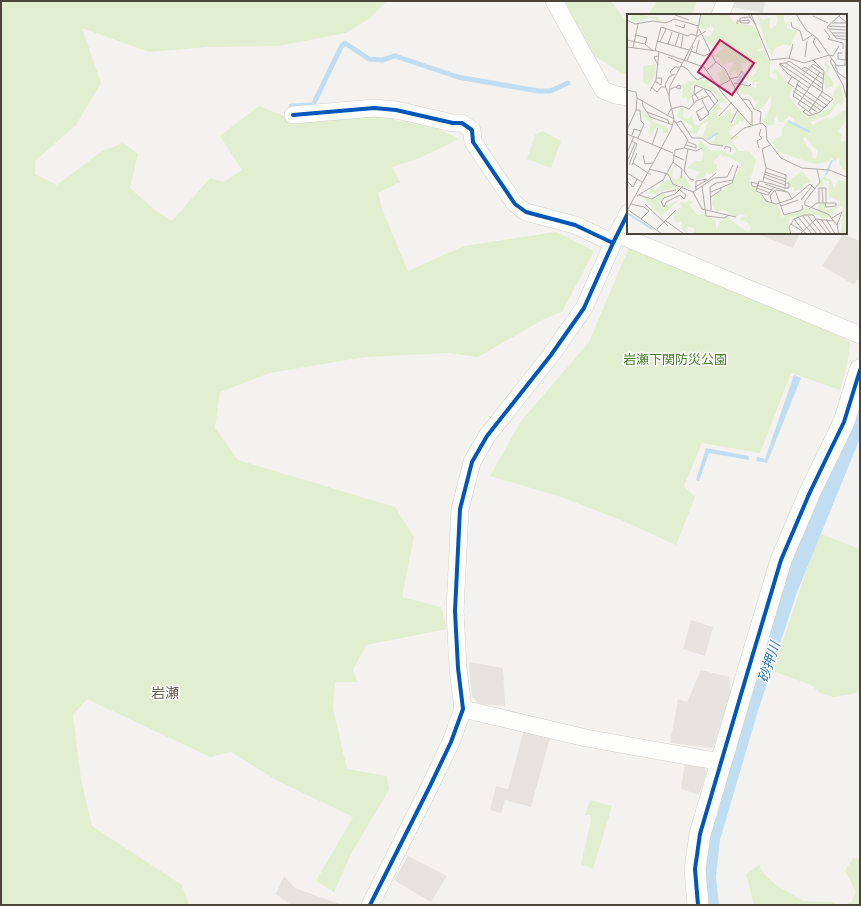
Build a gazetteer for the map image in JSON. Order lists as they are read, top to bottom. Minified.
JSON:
{"districts":["岩瀬"],"water":["砂押川"],"parks":["岩瀬下関防災公園"]}
